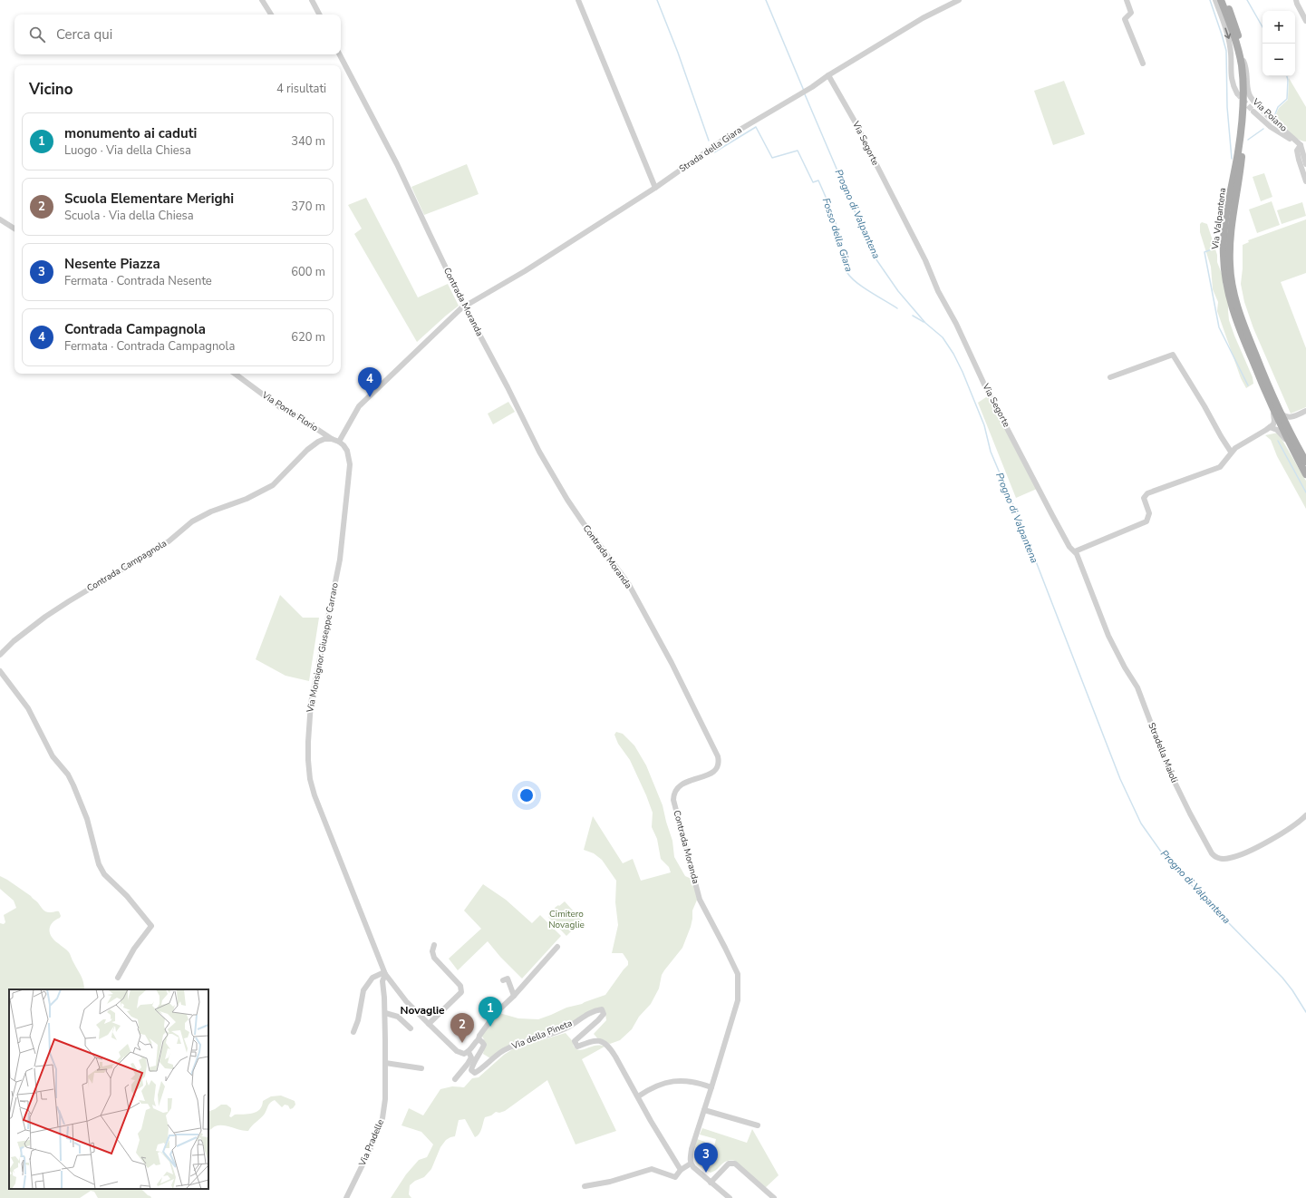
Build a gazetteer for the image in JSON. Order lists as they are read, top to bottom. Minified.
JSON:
{"streets":{"main road":["Via Valpantena"],"street":["Via Poiano","Via Segorte","Strada della Giara","Contrada Moranda","Via Ponte Florio","Contrada Campagnola","Via Monsignor Giuseppe Carraro","Stradella Maioli","Via della Pineta","Via Pradelle"]},"crossings":[["Via Poiano","Via Valpantena"],["Via Segorte","Strada della Giara"],["Via Segorte","Stradella Maioli"],["Strada della Giara","Contrada Moranda"],["Via Ponte Florio","Contrada Campagnola"],["Via Monsignor Giuseppe Carraro","Via Pradelle"]],"districts":["Novaglie"],"water":["Progno di Valpantena","Fosso della Giara"],"parks":["Cimitero Novaglie"],"page":{"map_buttons":["+","−"],"search":"Cerca qui","heading":["Vicino","4 risultati"],"list":[{"mark":"1","name":"monumento ai caduti","note":"Luogo · Via della Chiesa","value":"340 m"},{"mark":"2","name":"Scuola Elementare Merighi","note":"Scuola · Via della Chiesa","value":"370 m"},{"mark":"3","name":"Nesente Piazza","note":"Fermata · Contrada Nesente","value":"600 m"},{"mark":"4","name":"Contrada Campagnola","note":"Fermata · Contrada Campagnola","value":"620 m"}],"pins":["4","1","2","3"]}}
